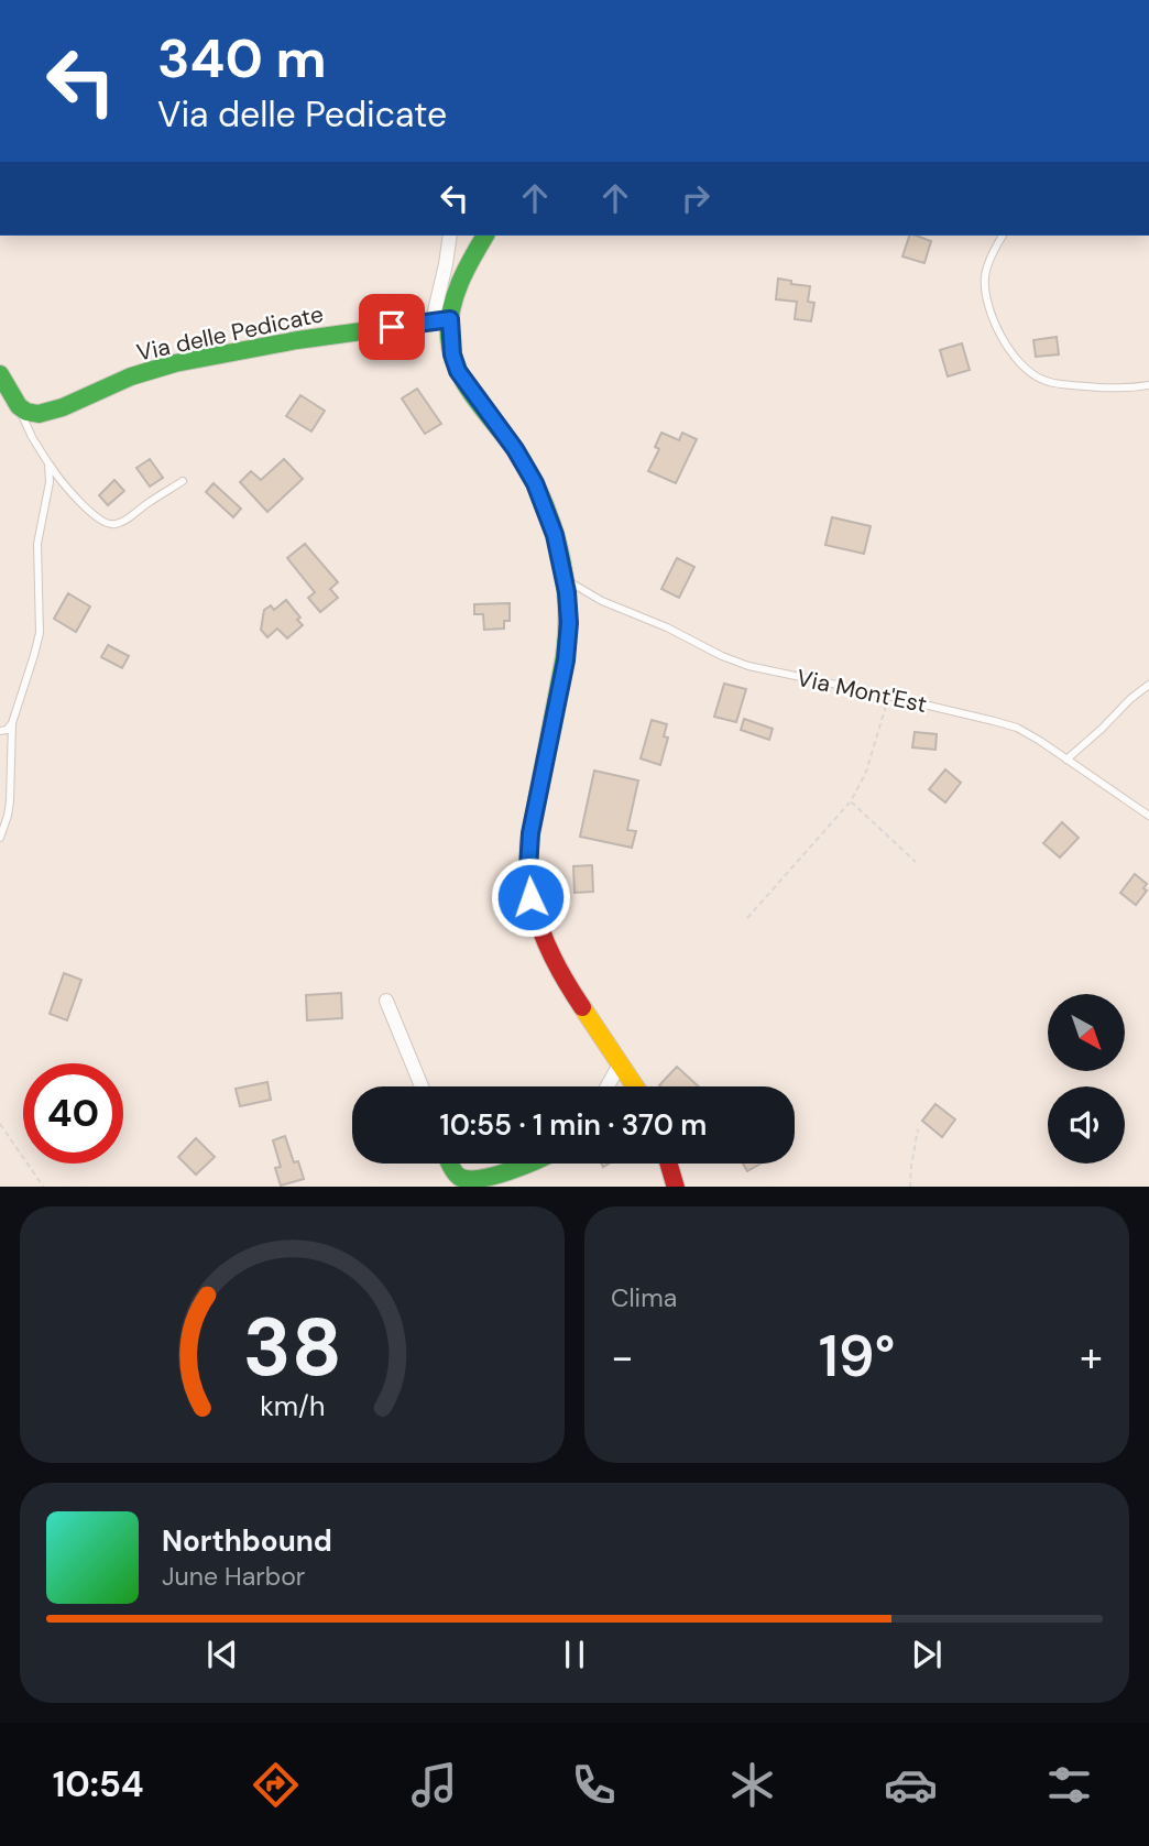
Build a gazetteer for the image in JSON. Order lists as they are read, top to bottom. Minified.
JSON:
{"streets":{"street":["Via delle Pedicate"],"lane":["Via Mont'Est"]},"north":"bottom right","page":{"turn":["340 m","Via delle Pedicate"],"limit":"40","trip":"10:55 · 1 min · 370 m","tile":"Clima","heat":["−","19°","+"],"song":["Northbound","June Harbor"],"tabs":"10:54","gauge":["38","km/h"]}}
